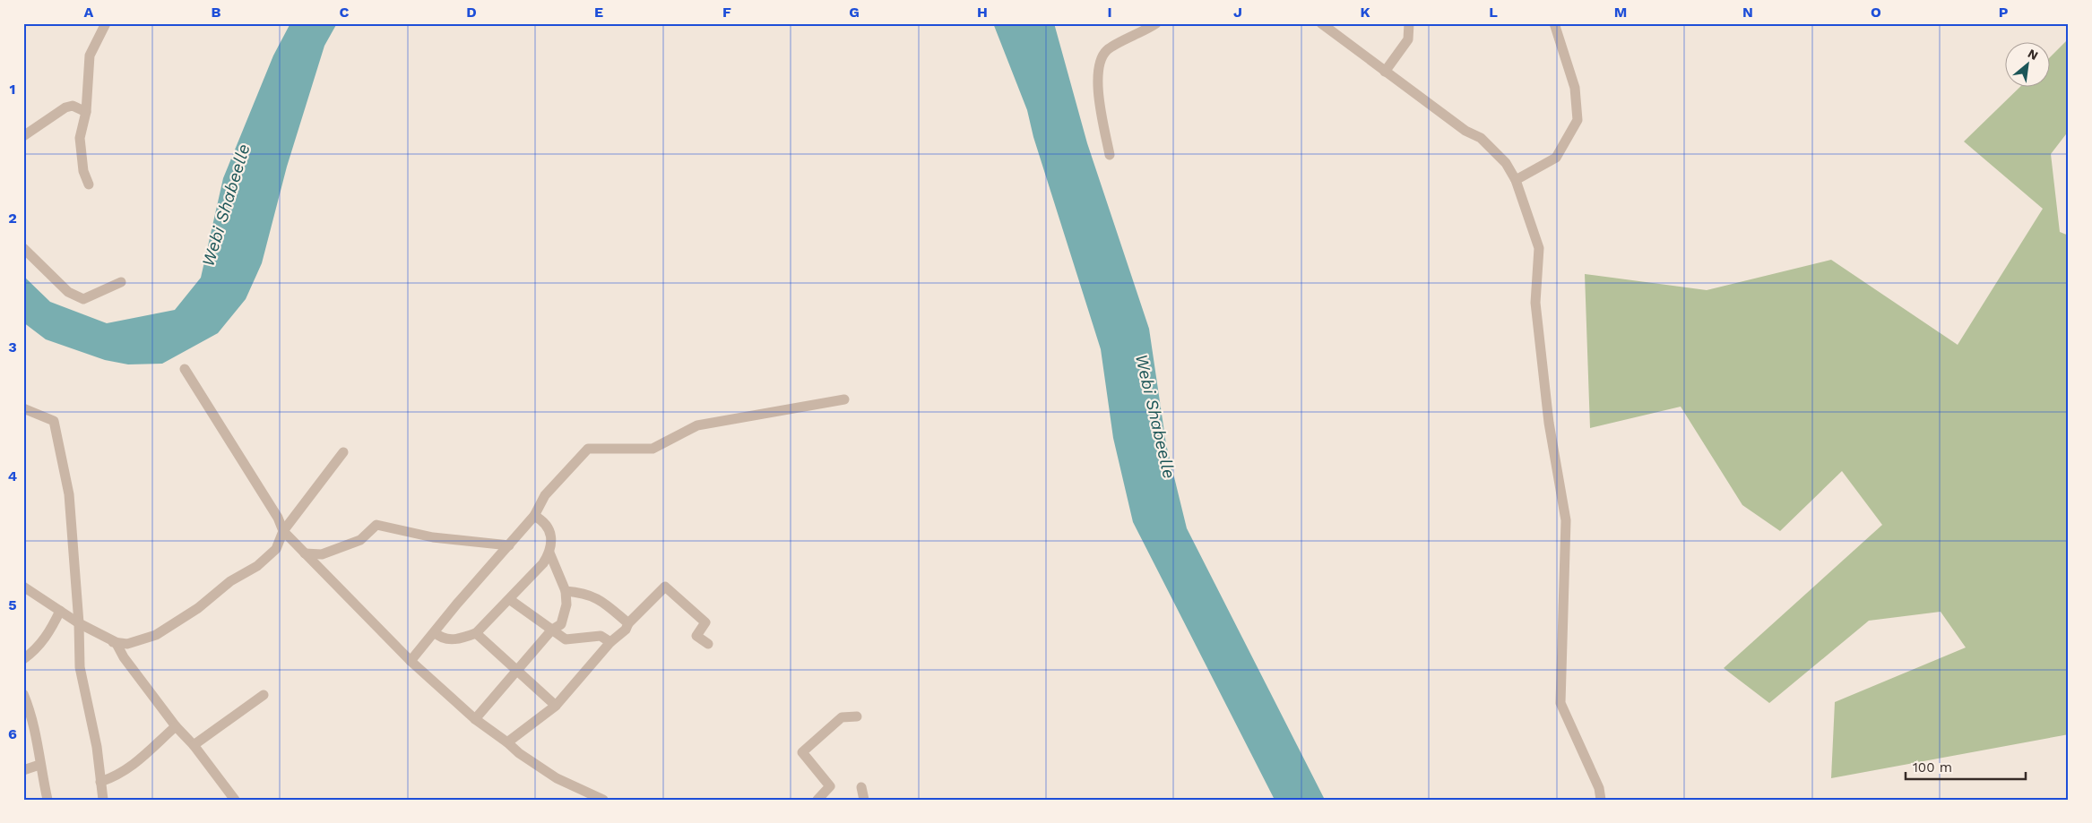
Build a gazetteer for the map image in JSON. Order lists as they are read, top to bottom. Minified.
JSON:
{"water":["Webi Shabeelle"],"scale_bar":"100 m","north":"top right","grid":{"columns":["A","B","C","D","E","F","G","H","I","J","K","L","M","N","O","P"],"rows":["1","2","3","4","5","6"]}}
